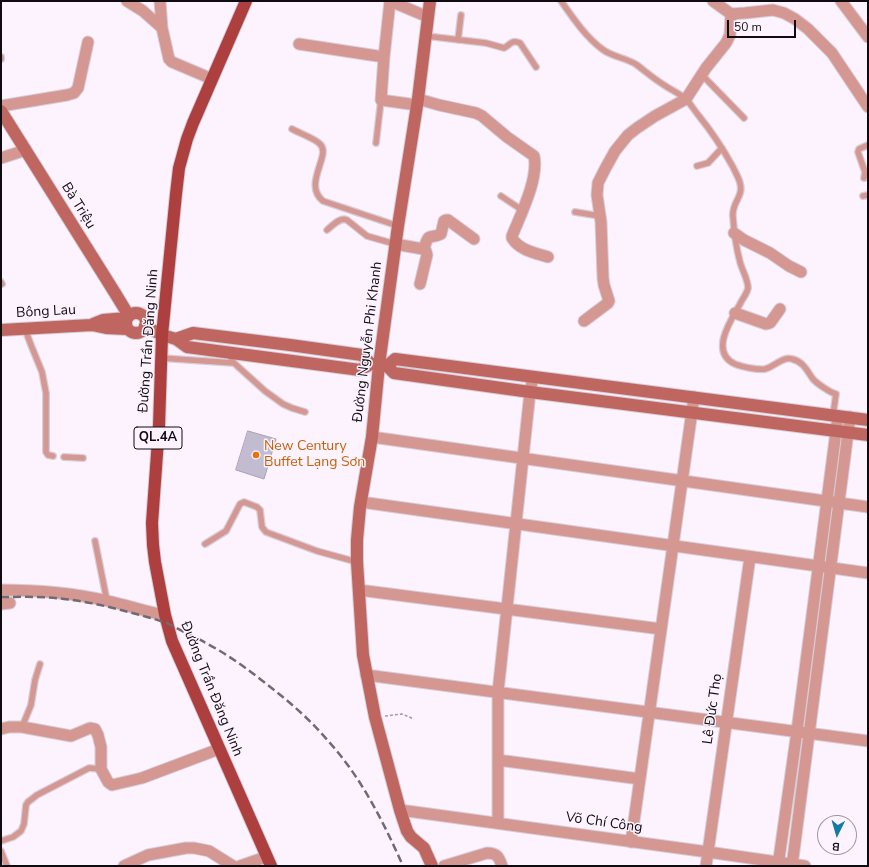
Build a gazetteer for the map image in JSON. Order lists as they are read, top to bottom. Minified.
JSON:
{"streets":{"main road":["Đường Trần Đăng Ninh","QL.4A"],"street":["Bà Triệu","Bông Lau","Đường Nguyễn Phi Khanh","Lê Đức Thọ","Võ Chí Công"]},"crossings":[["Bà Triệu","Bông Lau"],["Bông Lau","Đường Trần Đăng Ninh"],["Đường Nguyễn Phi Khanh","Võ Chí Công"],["Lê Đức Thọ","Võ Chí Công"]],"places":["New Century Buffet Lạng Sơn"],"scale_bar":"50 m","north":"bottom"}
